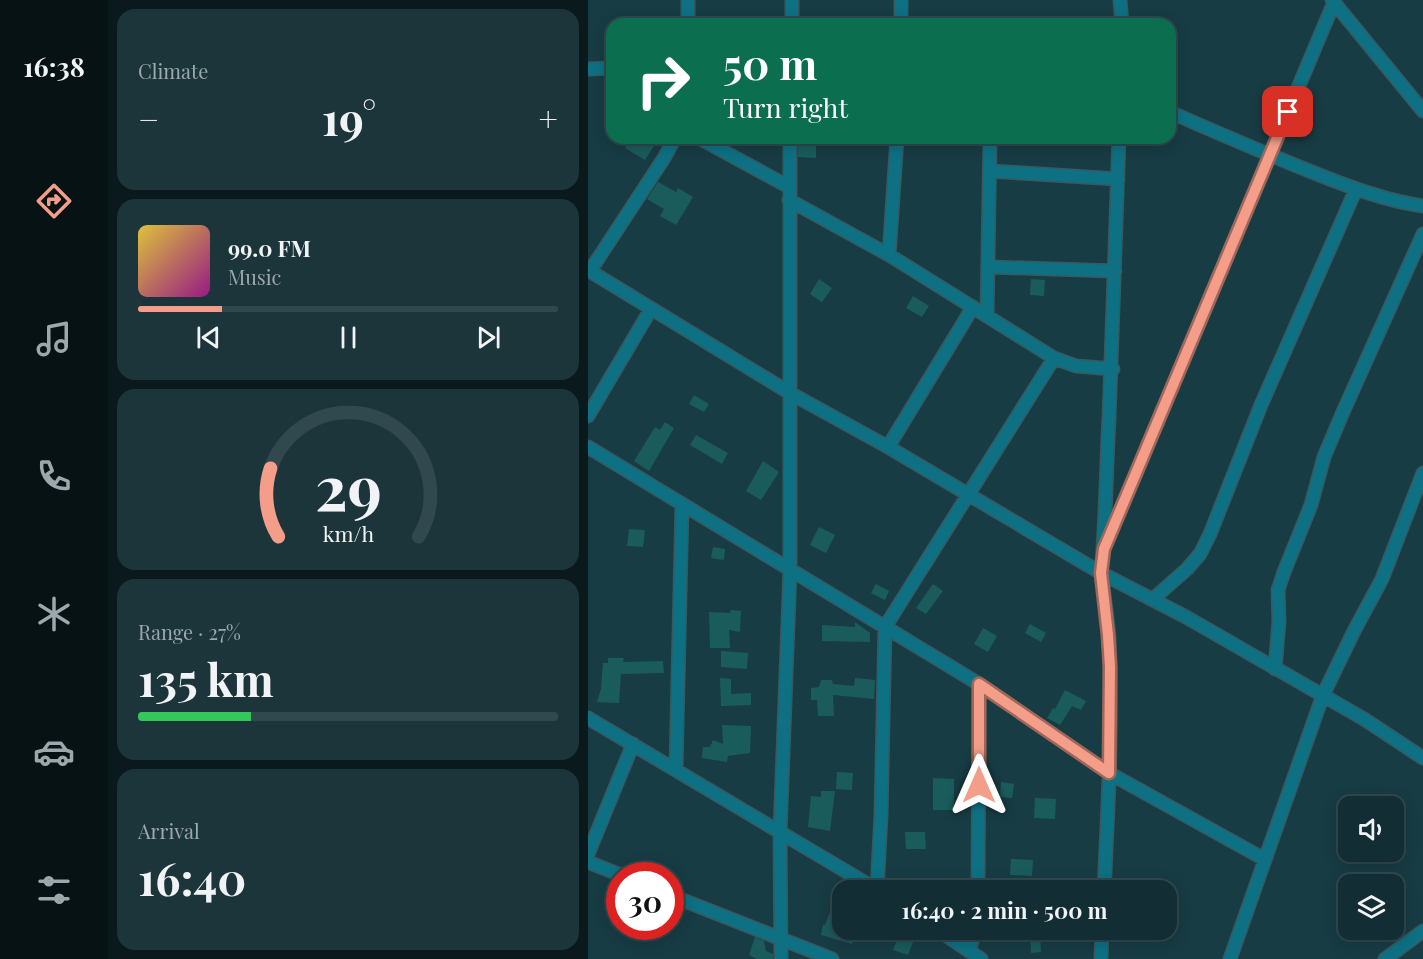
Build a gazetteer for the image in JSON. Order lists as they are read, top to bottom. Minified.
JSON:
{"page":{"tabs":"16:38","tile":["Climate",["Range · 27%","135 km"],["Arrival","16:40"]],"turn":["50 m","Turn right"],"heat":["−","19°","+"],"song":["99.0 FM","Music"],"limit":"30","trip":"16:40 · 2 min · 500 m","gauge":["29","km/h"]}}
